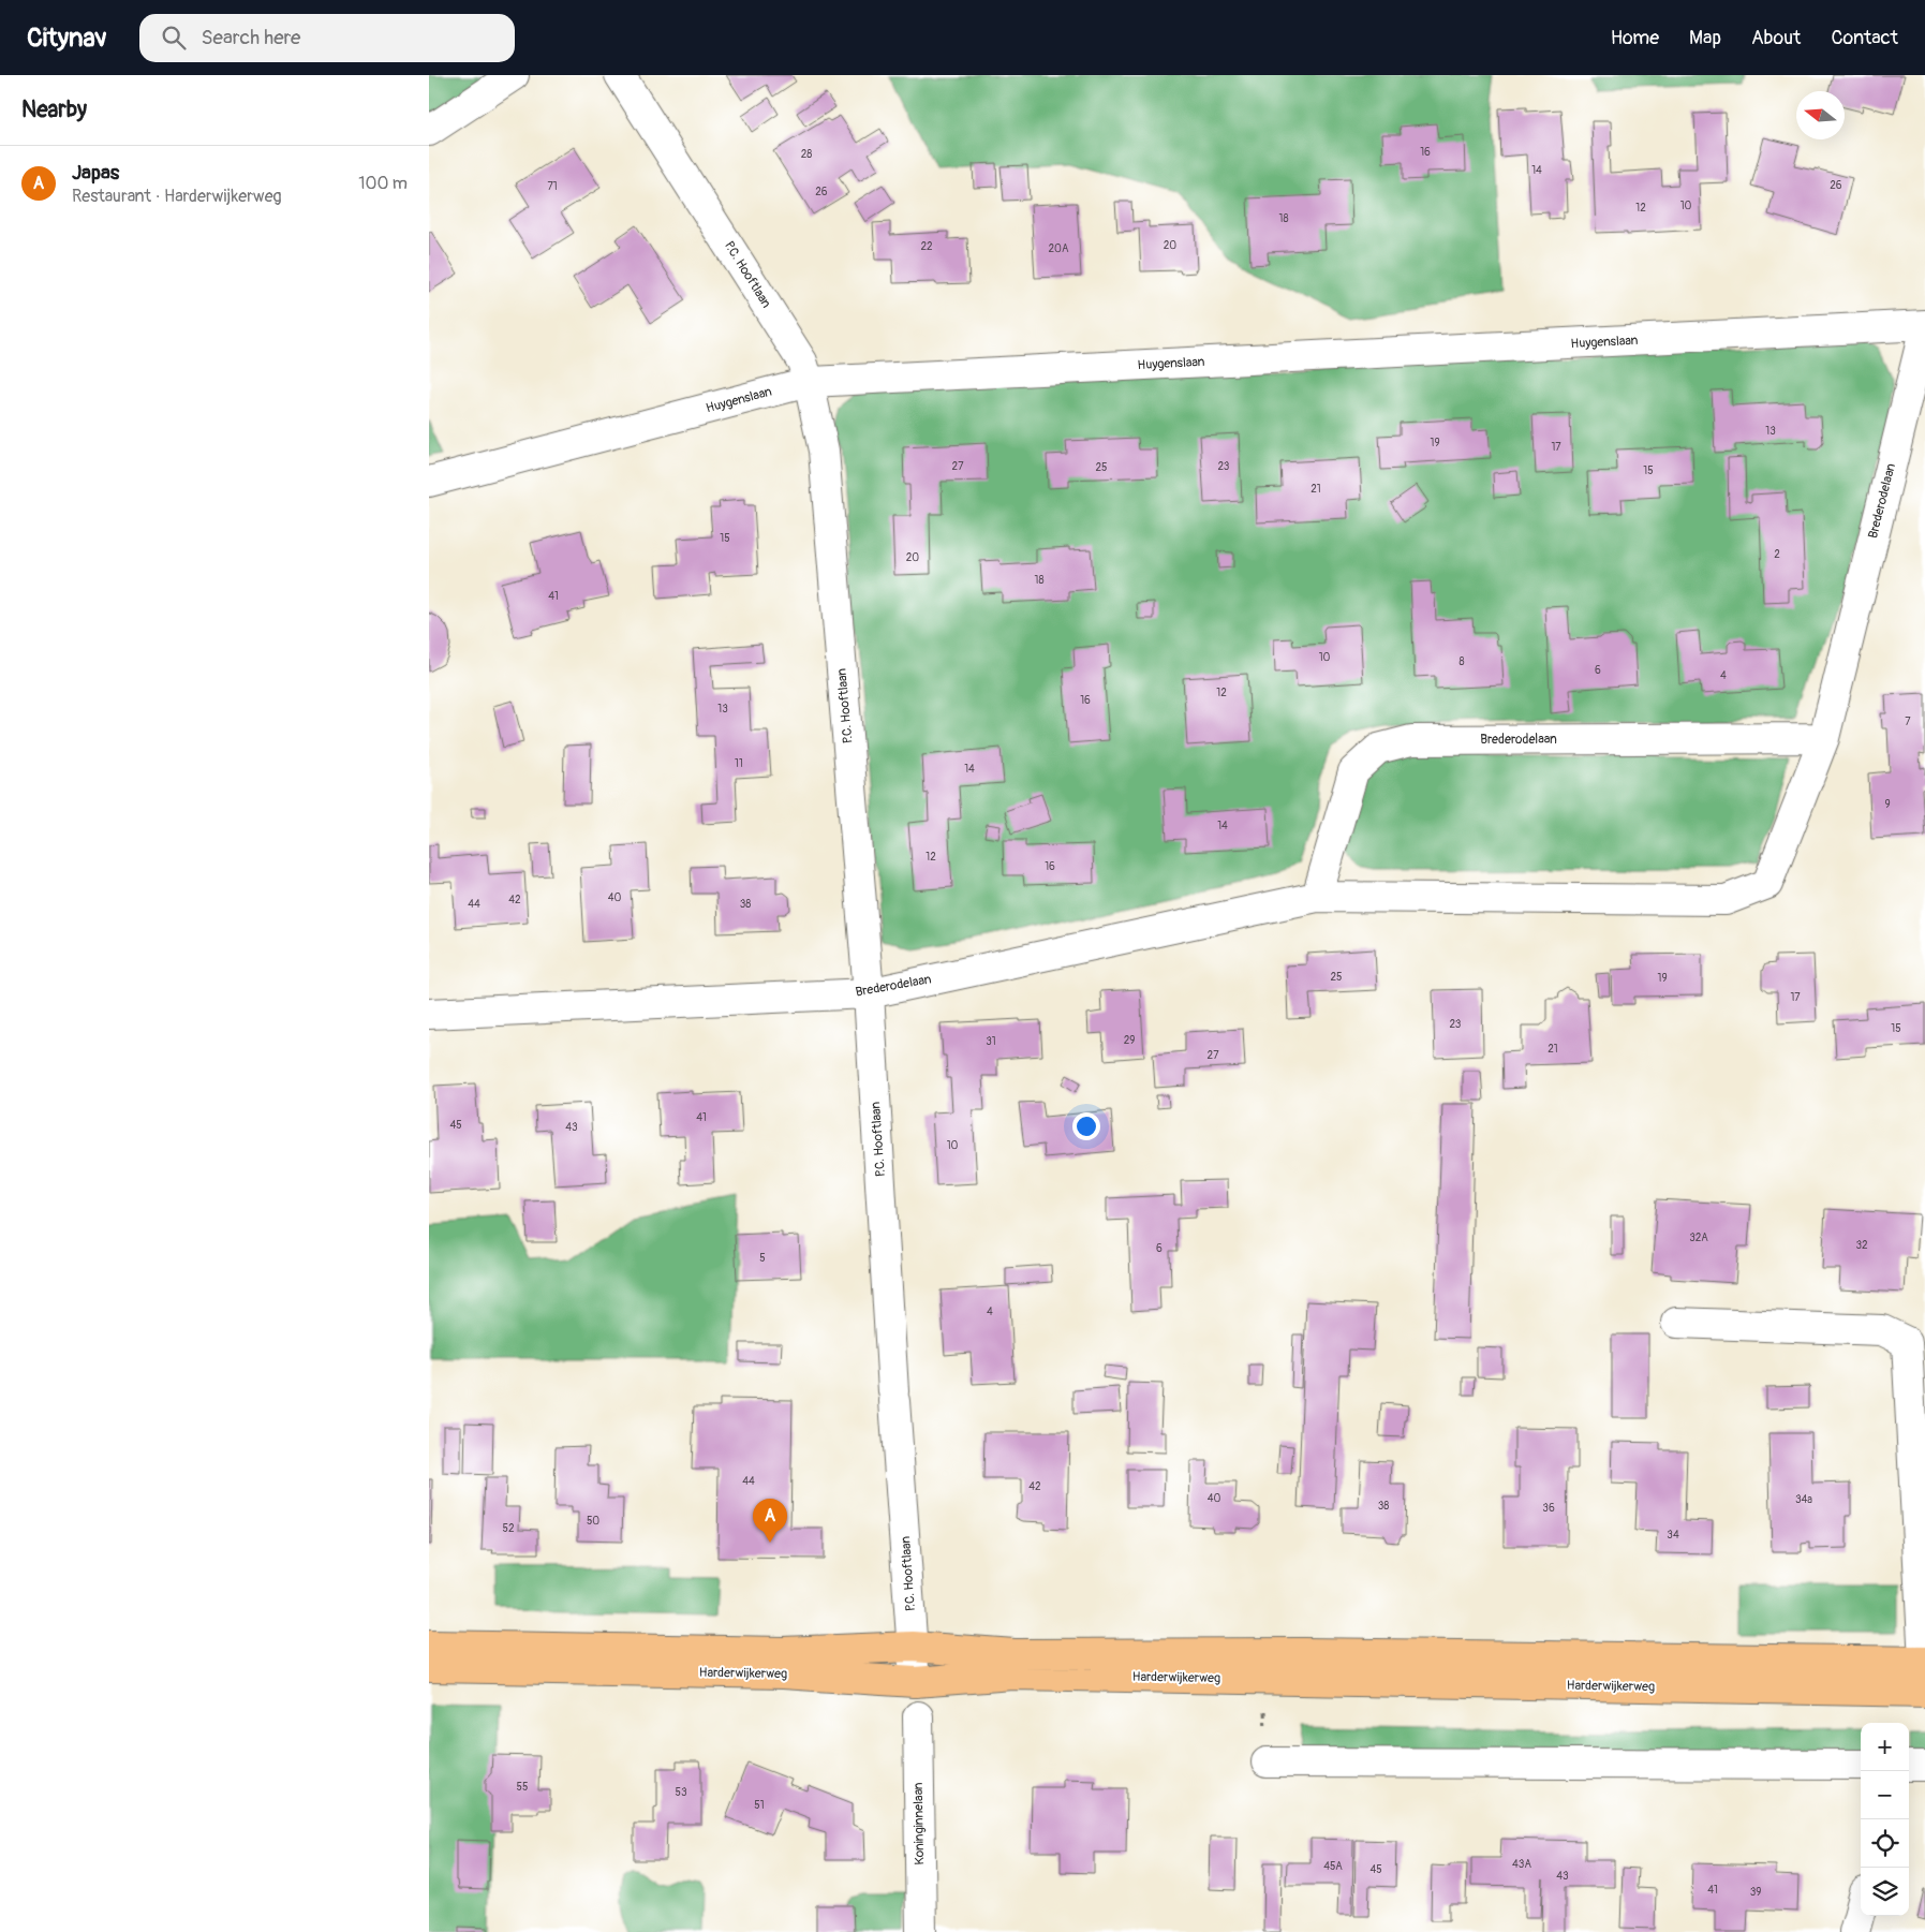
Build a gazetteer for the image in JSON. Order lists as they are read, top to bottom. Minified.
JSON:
{"streets":{"main road":["Harderwijkerweg"],"street":["P.C. Hooftlaan","Huygenslaan","Brederodelaan","Koninginnelaan"]},"crossings":[["P.C. Hooftlaan","Huygenslaan"],["P.C. Hooftlaan","Brederodelaan"],["P.C. Hooftlaan","Harderwijkerweg"],["Huygenslaan","Brederodelaan"]],"house_numbers":["16","28","14","26","71","26","10","12","18","20","22","20A","13","19","17","27","23","25","15","21","15","2","20","18","41","10","8","6","4","12","16","13","7","11","14","9","14","12","16","40","42","44","38","25","19","17","23","15","29","31","21","27","41","45","43","10","32A","32","6","5","4","44","42","40","34a","38","36","50","52","34","55","53","51","43A","45A","45","43","41","39"],"north":"left","page":{"header":"Citynav","search":"Search here","nav":["Home","Map","About","Contact"],"heading":"Nearby","list":[{"mark":"A","name":"Japas","note":"Restaurant · Harderwijkerweg","value":"100 m"}],"pins":"A","map_buttons":["+","−"]}}
